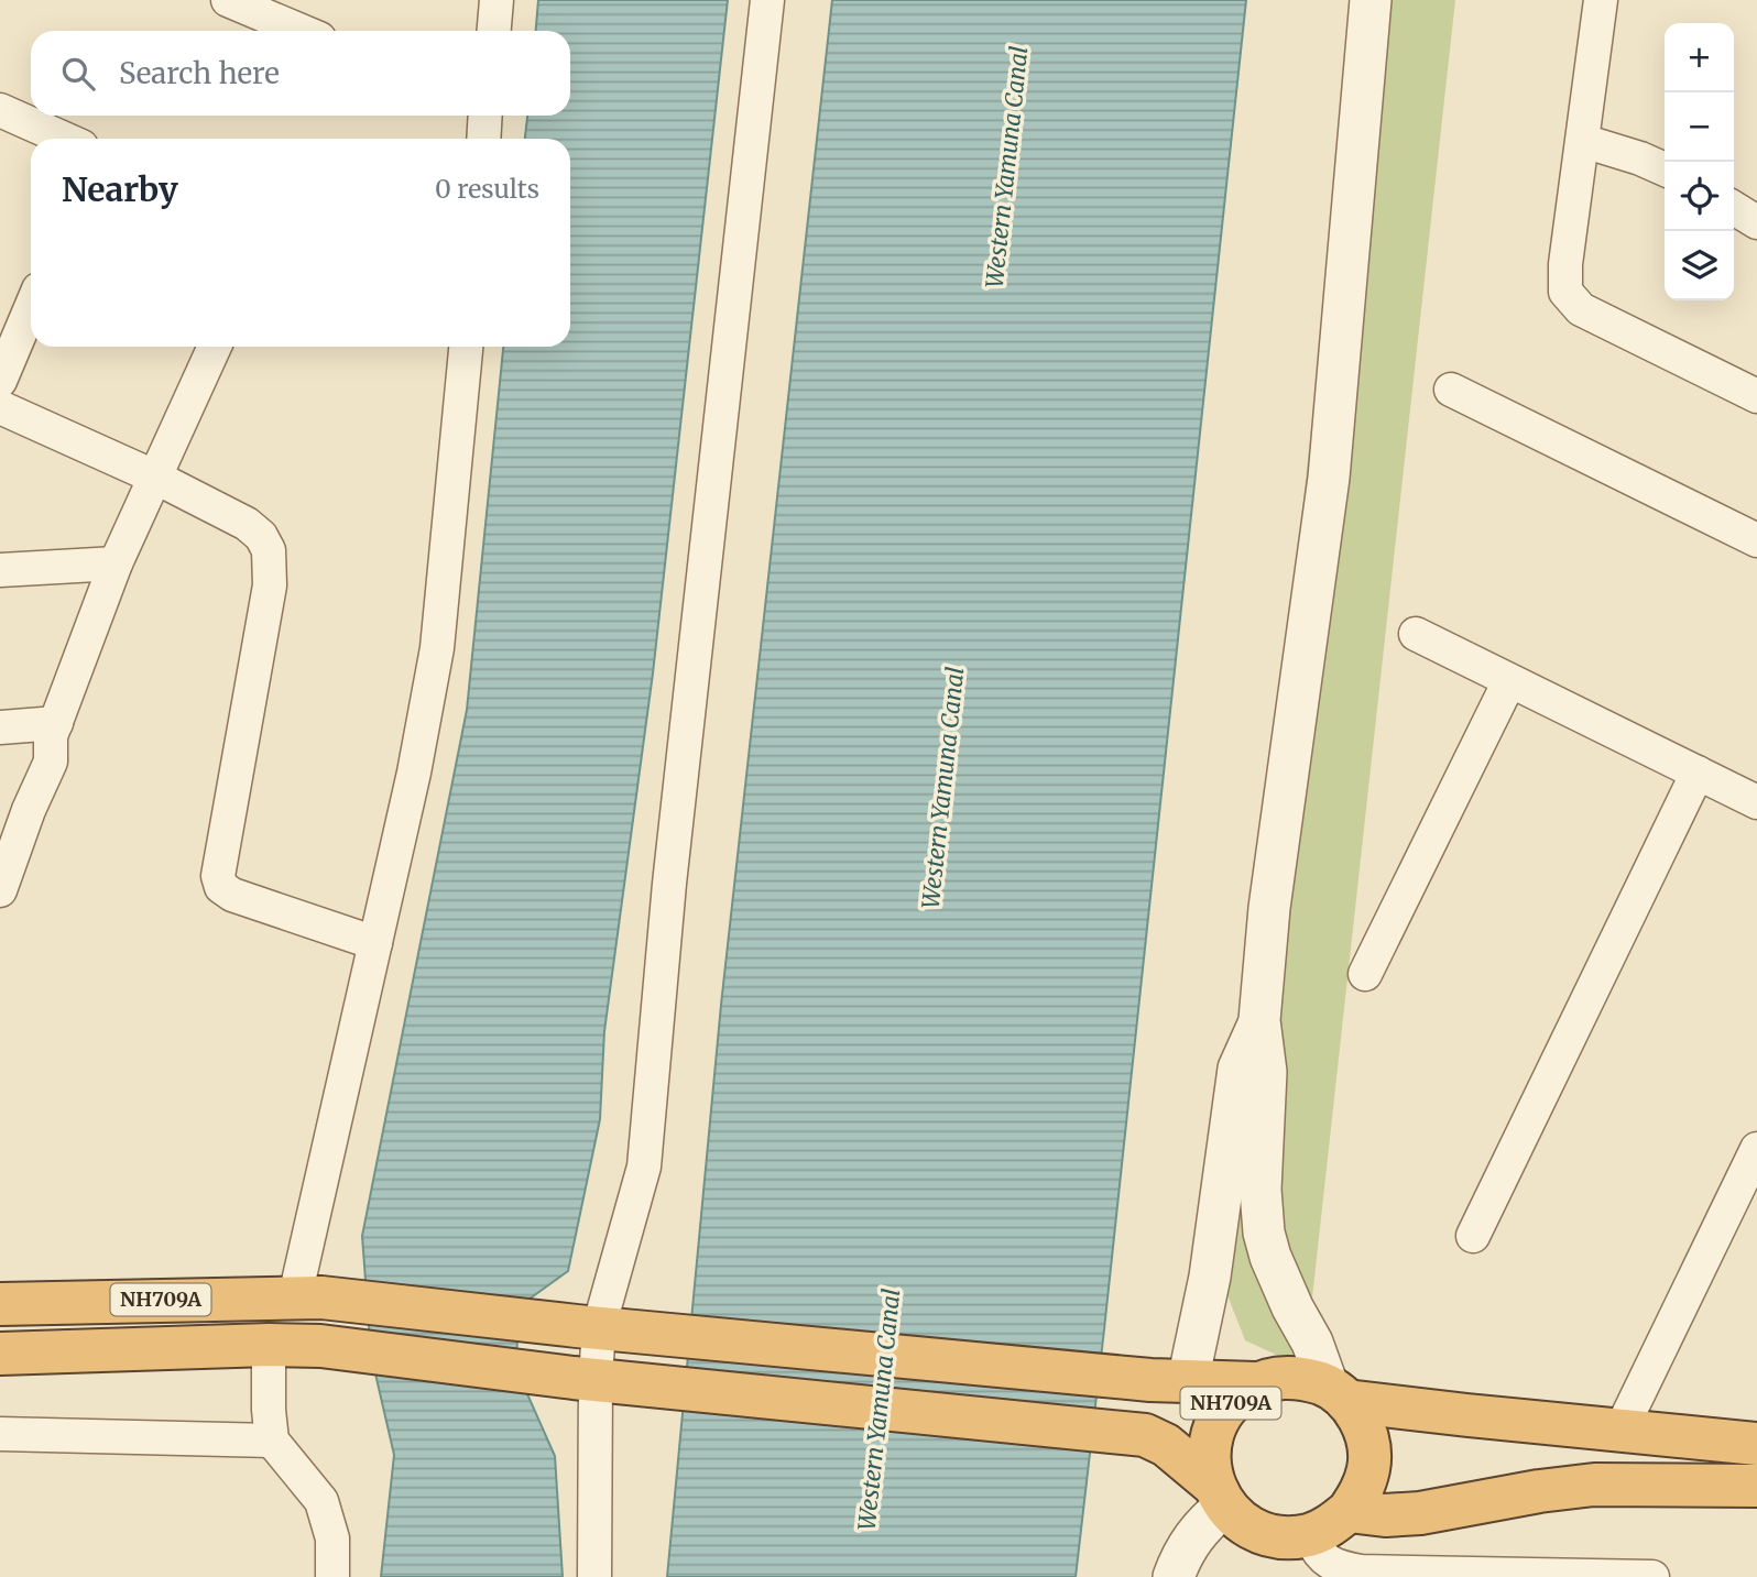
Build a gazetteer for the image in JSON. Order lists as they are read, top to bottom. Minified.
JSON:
{"streets":{"highway":["NH709A"]},"water":["Western Yamuna Canal"],"page":{"map_buttons":["+","−"],"search":"Search here","heading":["Nearby","0 results"]}}
